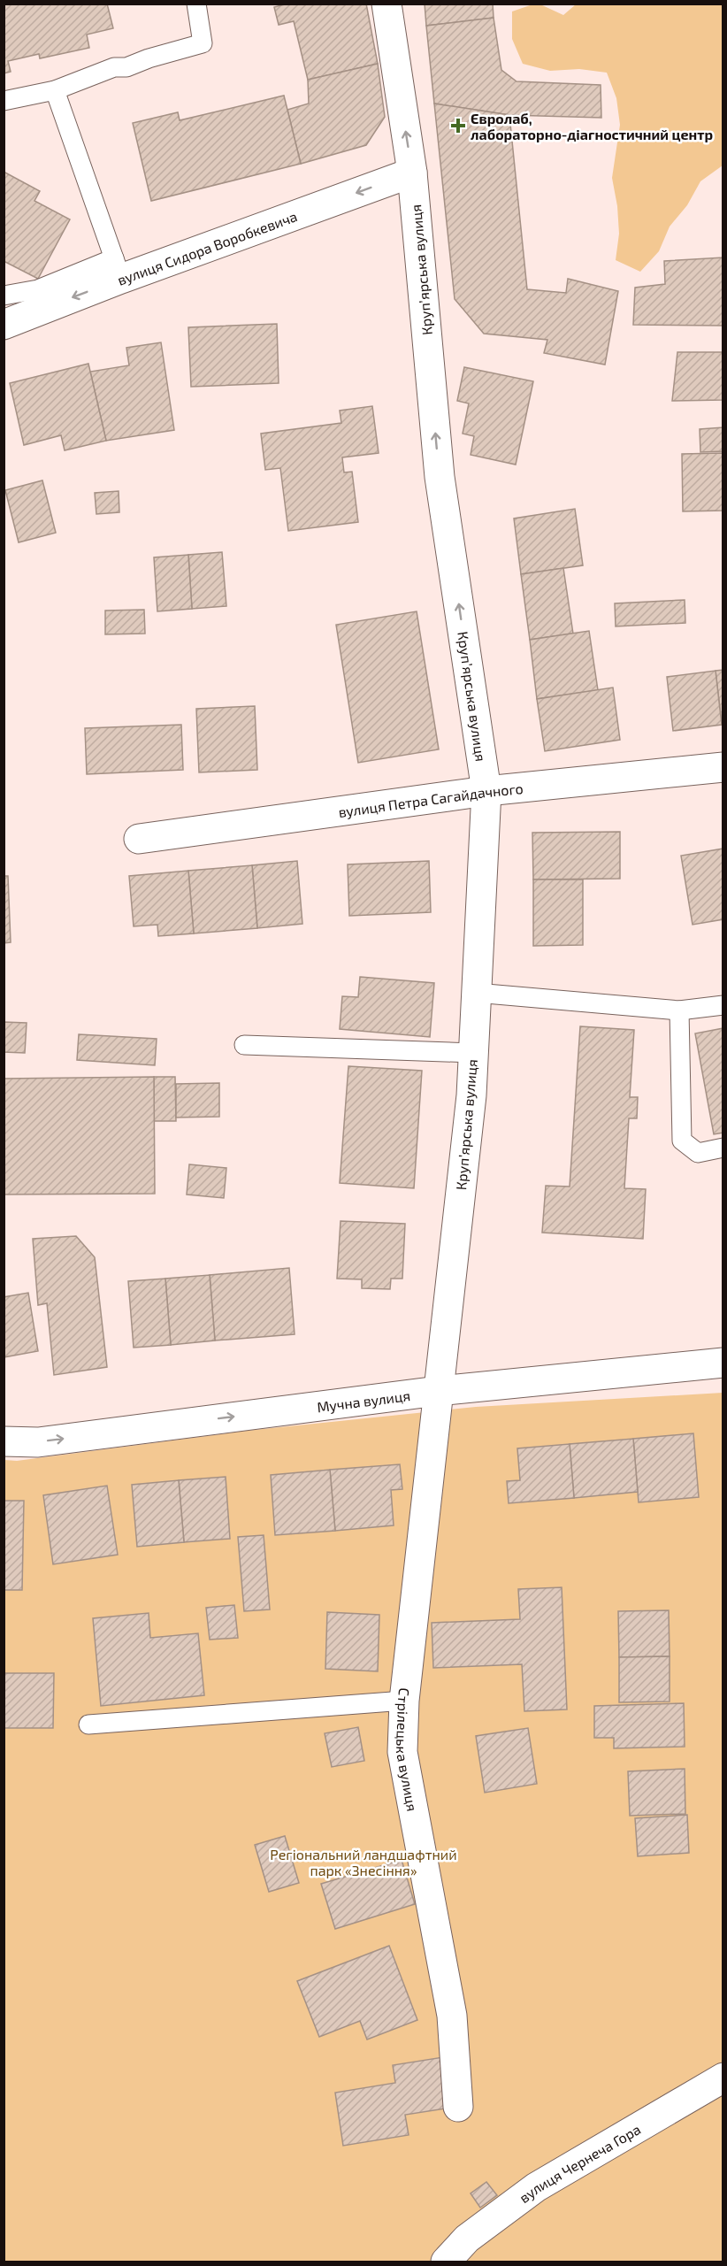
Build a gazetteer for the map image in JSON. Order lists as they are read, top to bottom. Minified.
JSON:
{"streets":{"street":["вулиця Сидора Воробкевича","Крупʼярська вулиця","вулиця Петра Сагайдачного","Мучна вулиця","Стрілецька вулиця","вулиця Чернеча Гора"]},"crossings":[["вулиця Сидора Воробкевича","Крупʼярська вулиця"],["Крупʼярська вулиця","вулиця Петра Сагайдачного"],["Крупʼярська вулиця","Мучна вулиця"],["Крупʼярська вулиця","Стрілецька вулиця"],["Мучна вулиця","Стрілецька вулиця"]],"one_way":["вулиця Сидора Воробкевича","Крупʼярська вулиця","Мучна вулиця"],"parks":["Регіональний ландшафтний парк «Знесіння»"],"places":{"health":["Євролаб, лабораторно-діагностичний центр"]}}
